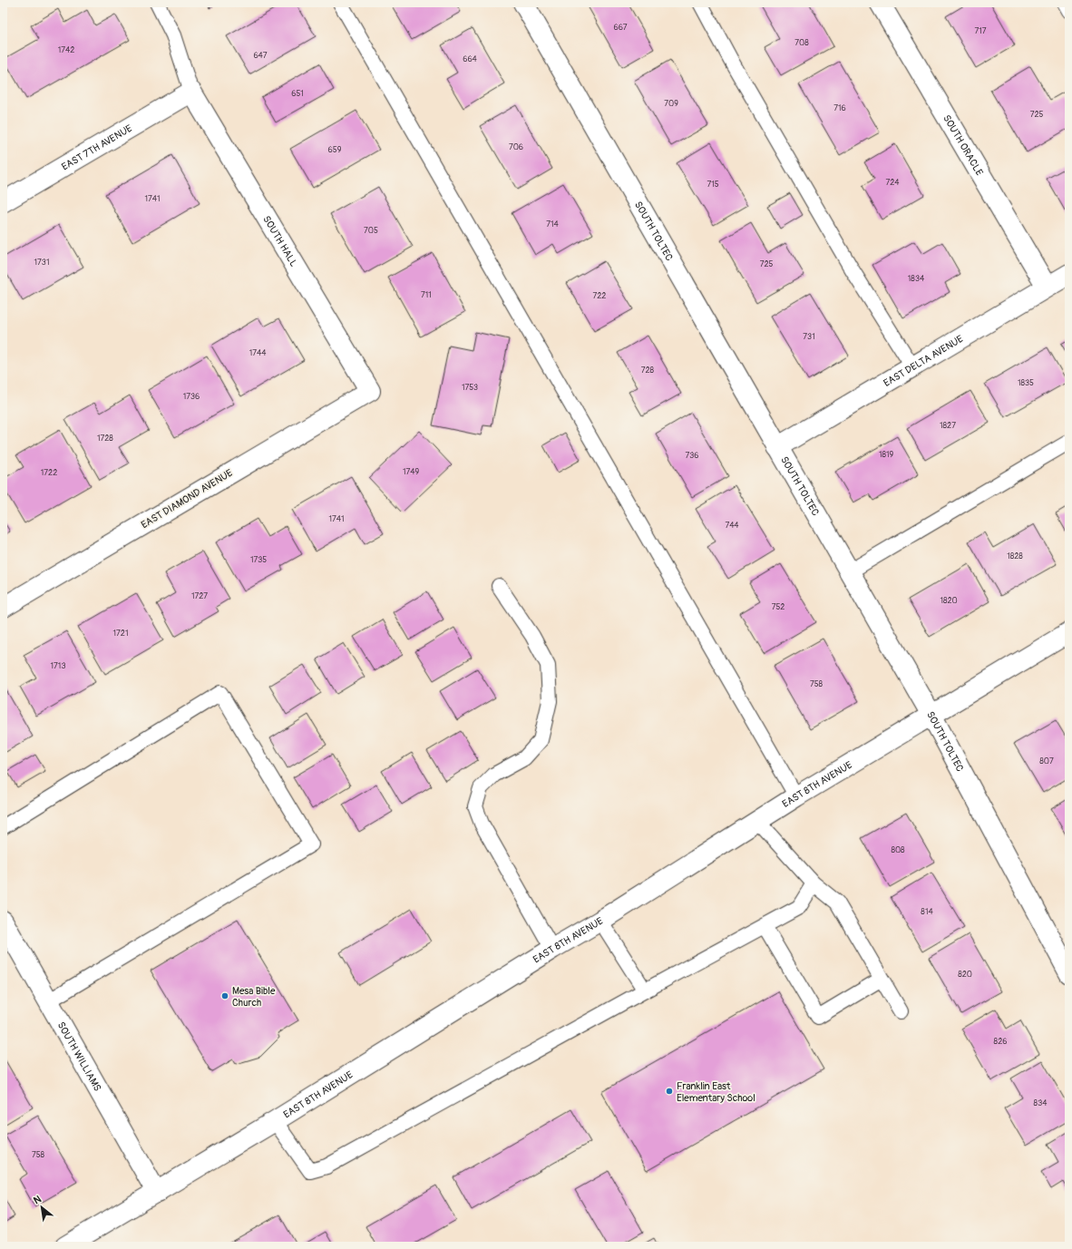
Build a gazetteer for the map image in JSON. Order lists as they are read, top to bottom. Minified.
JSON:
{"streets":{"street":["SOUTH ORACLE","EAST 7TH AVENUE","SOUTH TOLTEC","SOUTH HALL","EAST DELTA AVENUE","EAST DIAMOND AVENUE","EAST 8TH AVENUE","SOUTH WILLIAMS"]},"crossings":[["SOUTH ORACLE","EAST DELTA AVENUE"],["EAST 7TH AVENUE","SOUTH HALL"],["SOUTH TOLTEC","EAST DELTA AVENUE"],["SOUTH TOLTEC","EAST 8TH AVENUE"],["SOUTH HALL","EAST DIAMOND AVENUE"],["EAST 8TH AVENUE","SOUTH WILLIAMS"]],"places":["Mesa Bible Church","Franklin East Elementary School"],"house_numbers":["667","717","708","1742","647","664","651","709","716","725","706","659","724","715","1741","714","705","1731","725","1834","711","722","731","1744","728","1835","1753","1736","1827","1728","1819","736","1749","1722","1741","744","1828","1735","1727","1820","752","1721","1713","758","807","808","814","820","826","834","758"],"north":"top left"}
